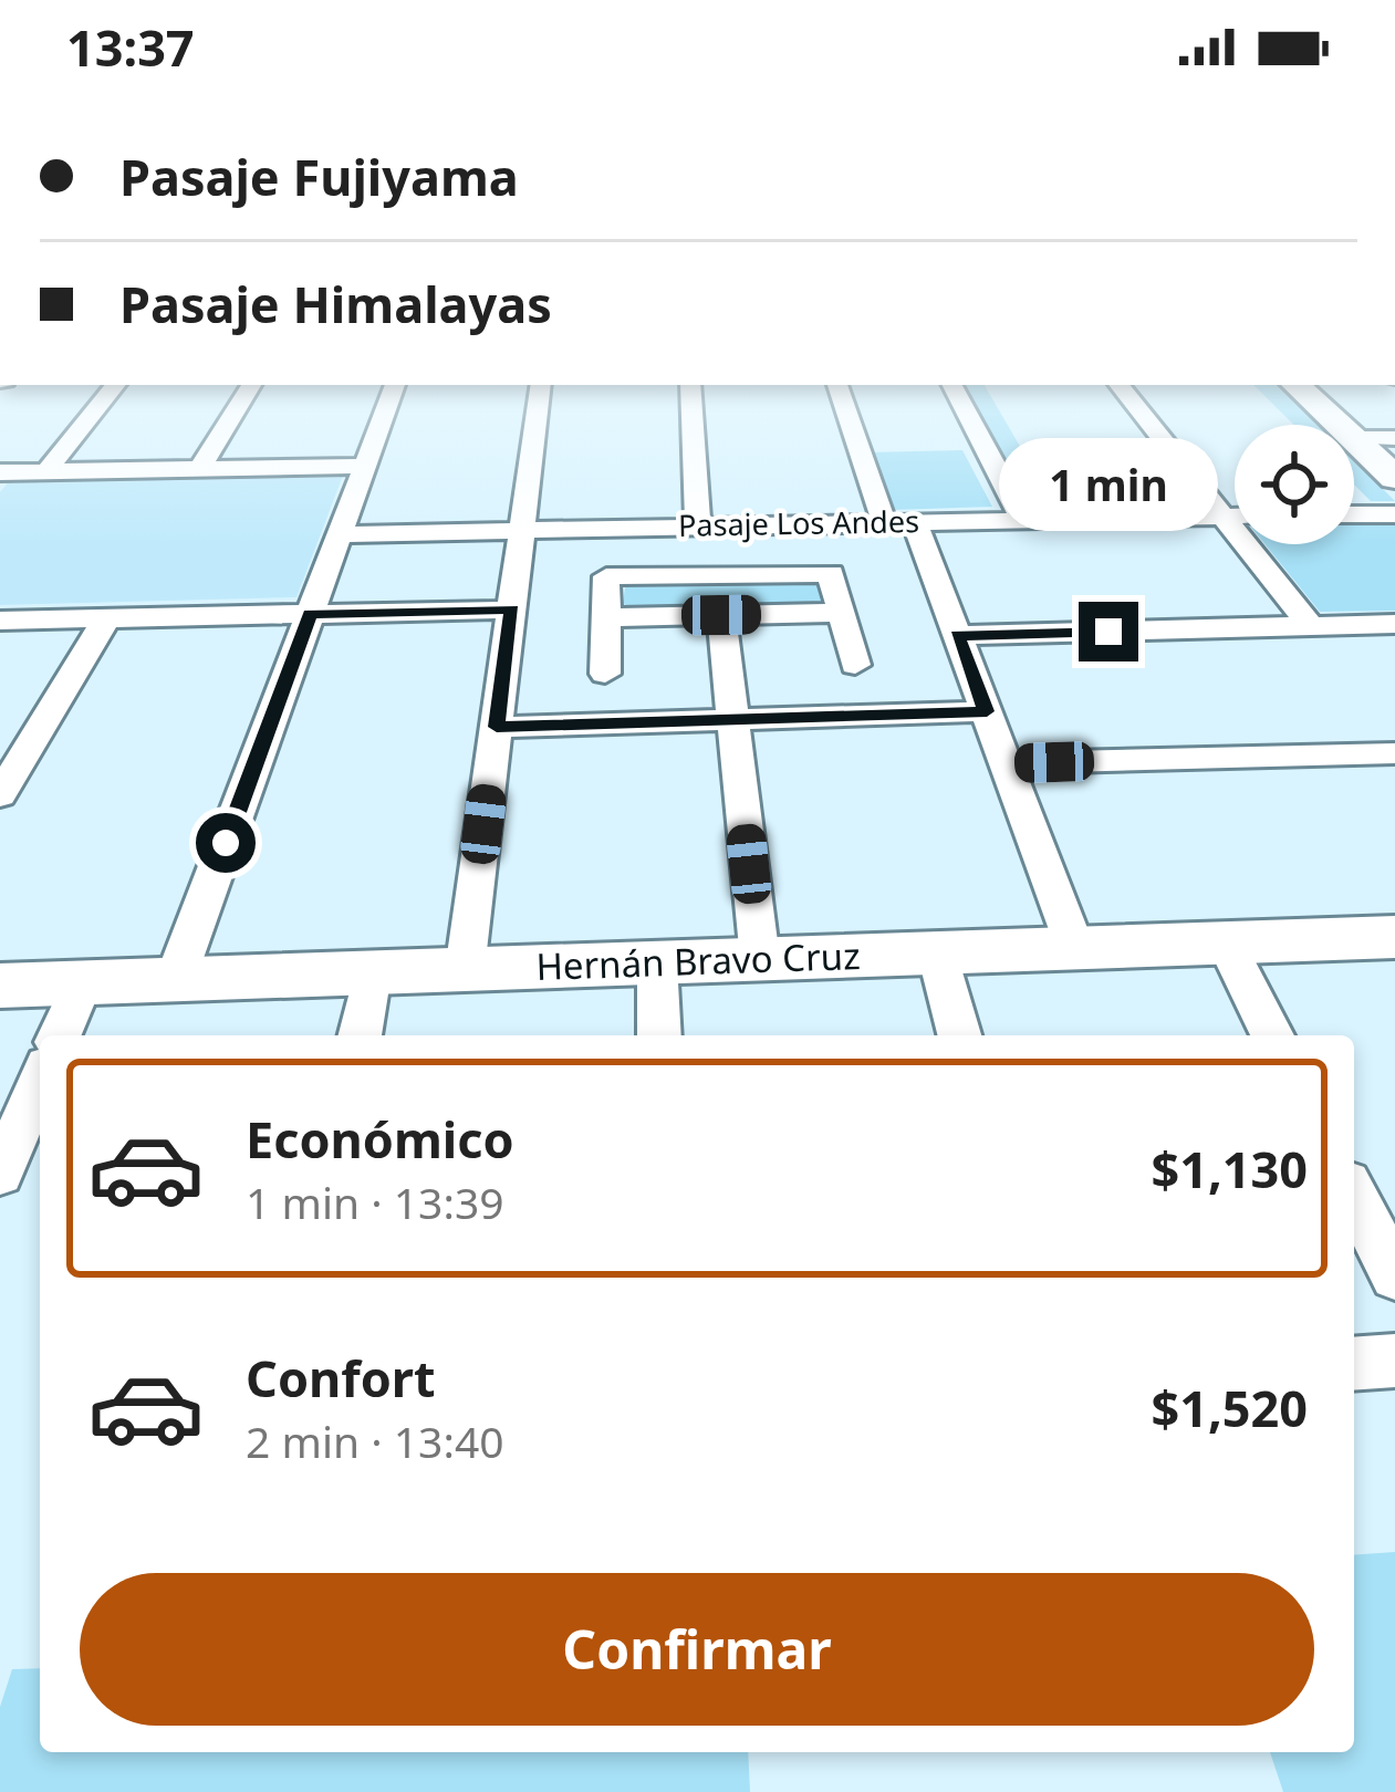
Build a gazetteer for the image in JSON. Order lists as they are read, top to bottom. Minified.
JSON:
{"streets":{"main road":["Hernán Bravo Cruz"],"street":["Pasaje Los Andes"]},"page":{"status":"13:37","banner":["Pasaje Fujiyama","Pasaje Himalayas"],"bubble":"1 min","list":[{"name":"Económico","note":"1 min · 13:39","value":"$1,130"},{"name":"Confort","note":"2 min · 13:40","value":"$1,520"}],"buttons":"Confirmar"}}
